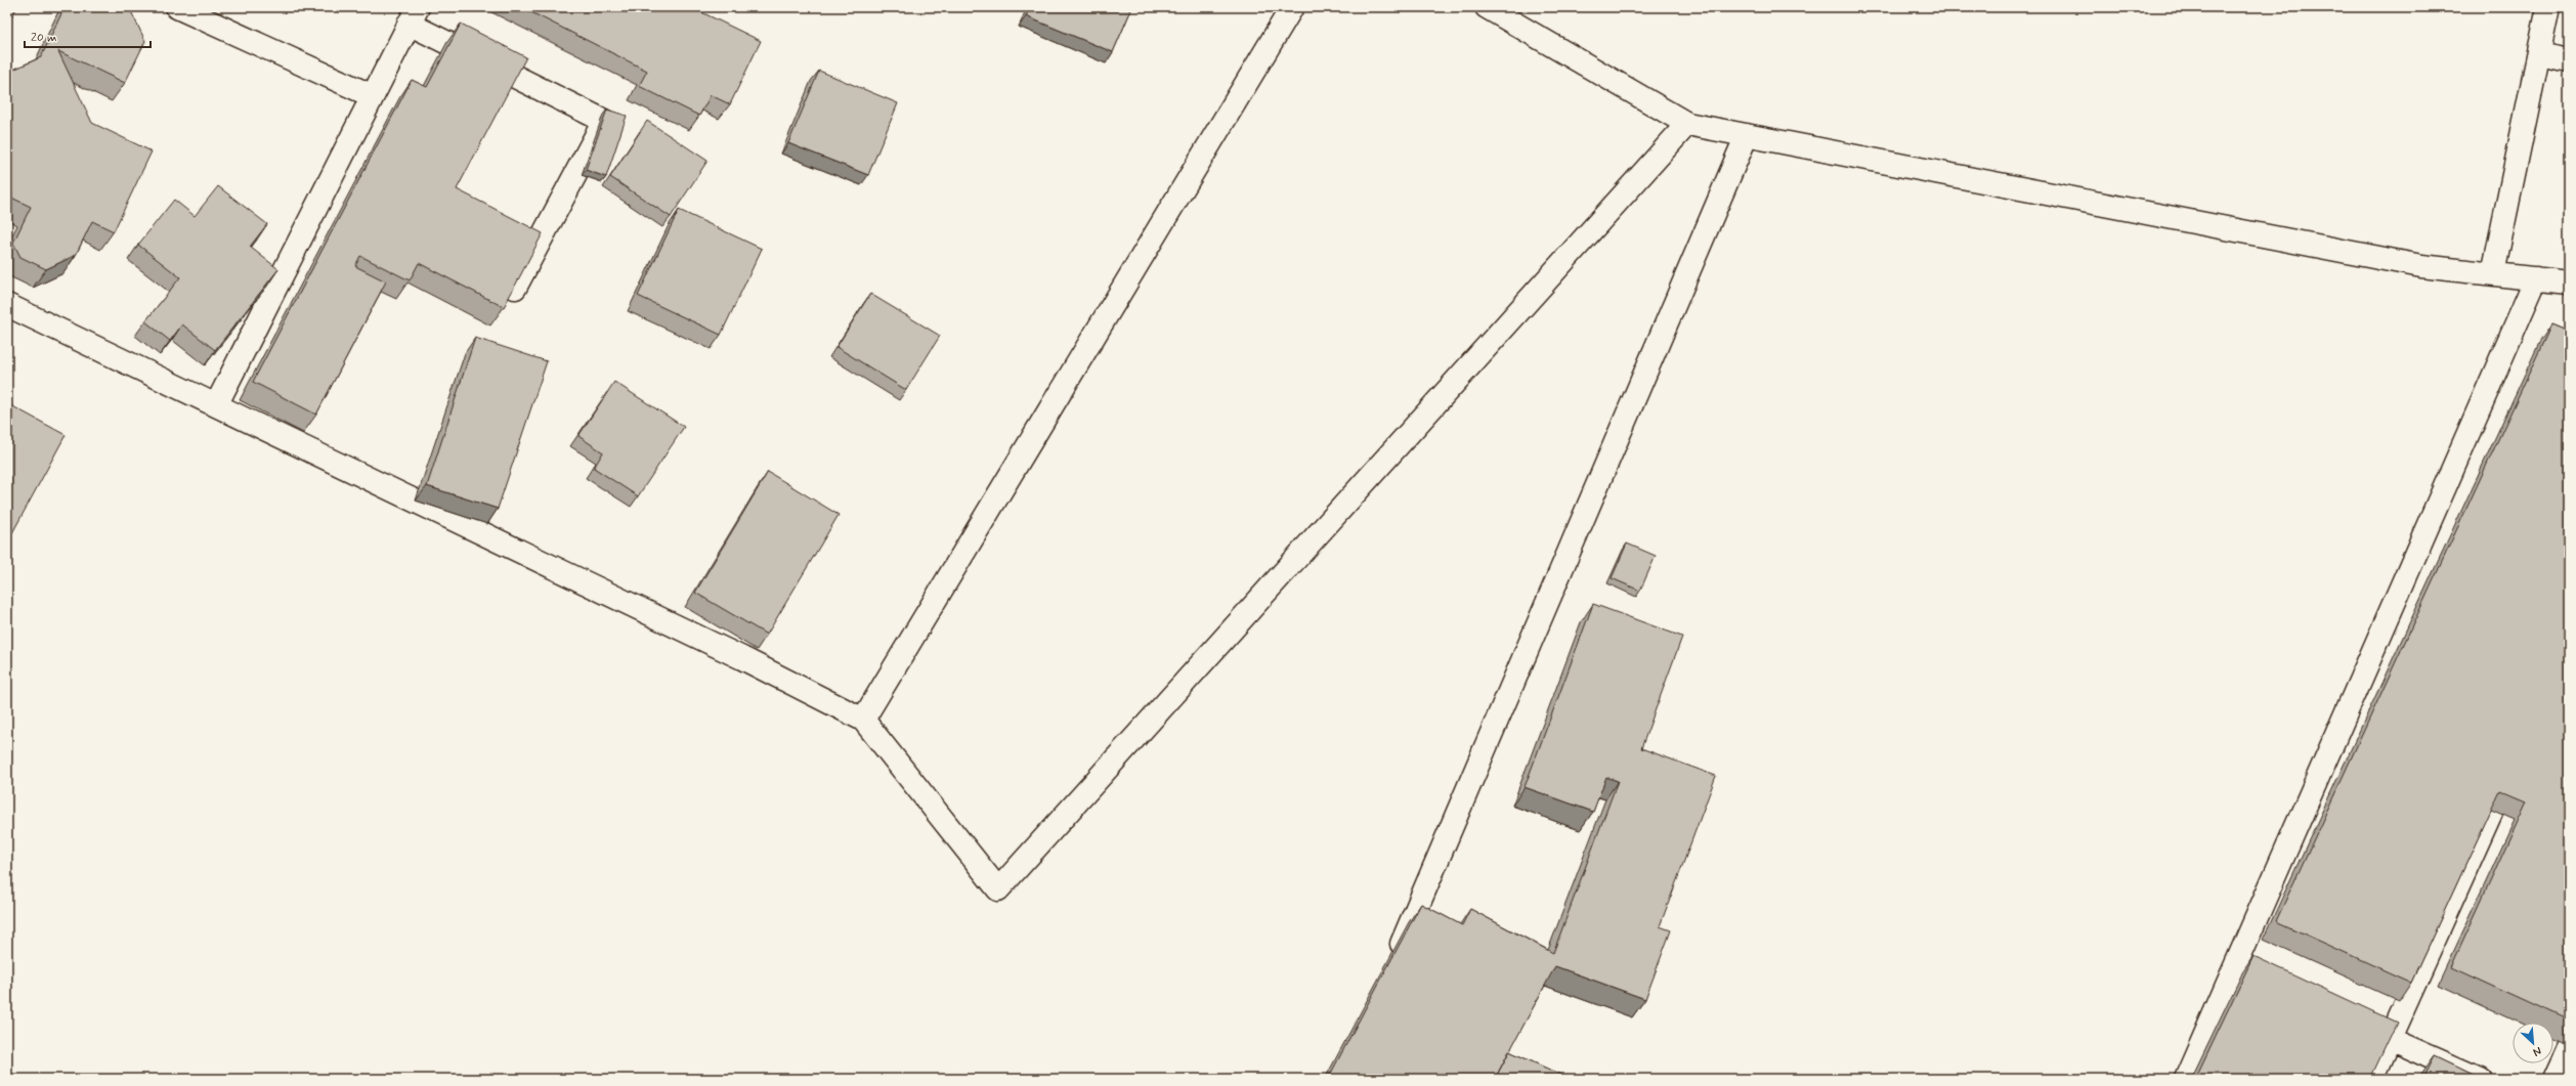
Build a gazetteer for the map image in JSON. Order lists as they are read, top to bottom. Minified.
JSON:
{"scale_bar":"20 m","north":"bottom right"}
